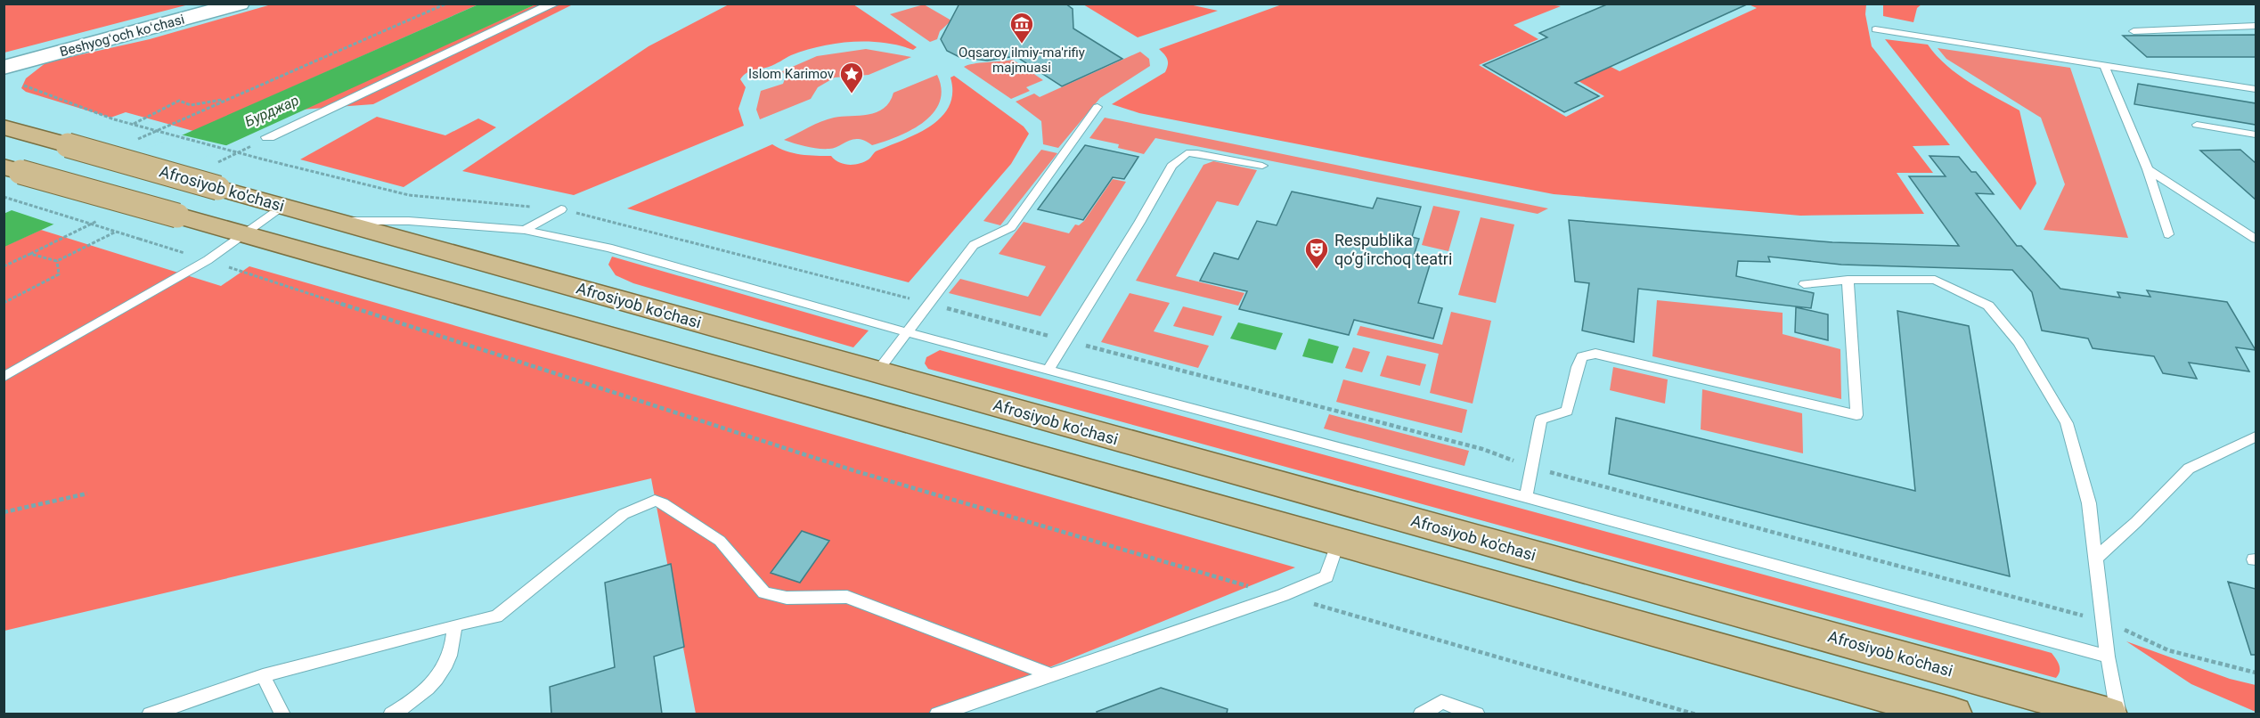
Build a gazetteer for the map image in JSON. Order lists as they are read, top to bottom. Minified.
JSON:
{"streets":{"main road":["Afrosiyob ko'chasi"],"street":["Beshyogʻoch koʻchasi"]},"water":["Бурджар"],"places":{"museum":["Oqsaroy ilmiy-ma'rifiy majmuasi"],"place":["Islom Karimov"],"theatre":["Respublika qo‘g‘irchoq teatri"]}}
